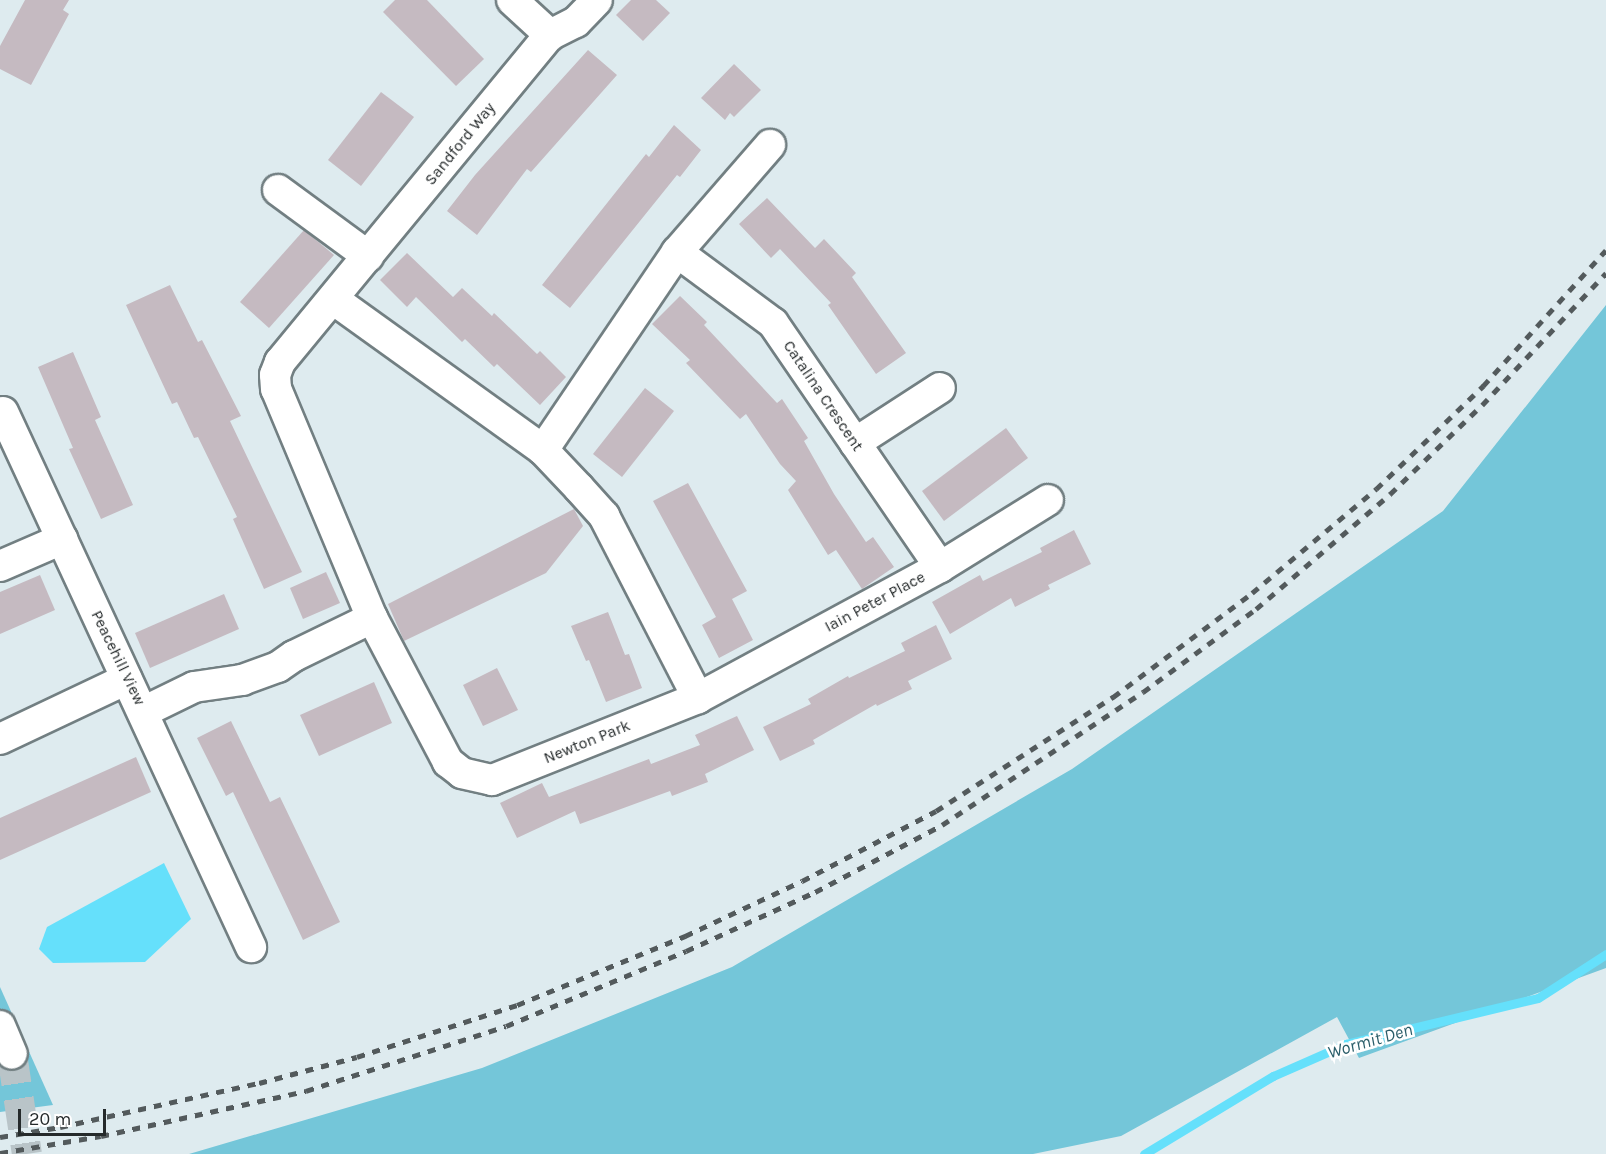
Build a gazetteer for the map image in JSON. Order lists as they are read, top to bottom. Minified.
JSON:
{"streets":{"street":["Sandford Way","Catalina Crescent","Iain Peter Place","Peacehill View","Newton Park"]},"crossings":[["Sandford Way","Newton Park"],["Catalina Crescent","Iain Peter Place"],["Iain Peter Place","Newton Park"],["Peacehill View","Newton Park"]],"water":["Wormit Den"],"scale_bar":"20 m"}
